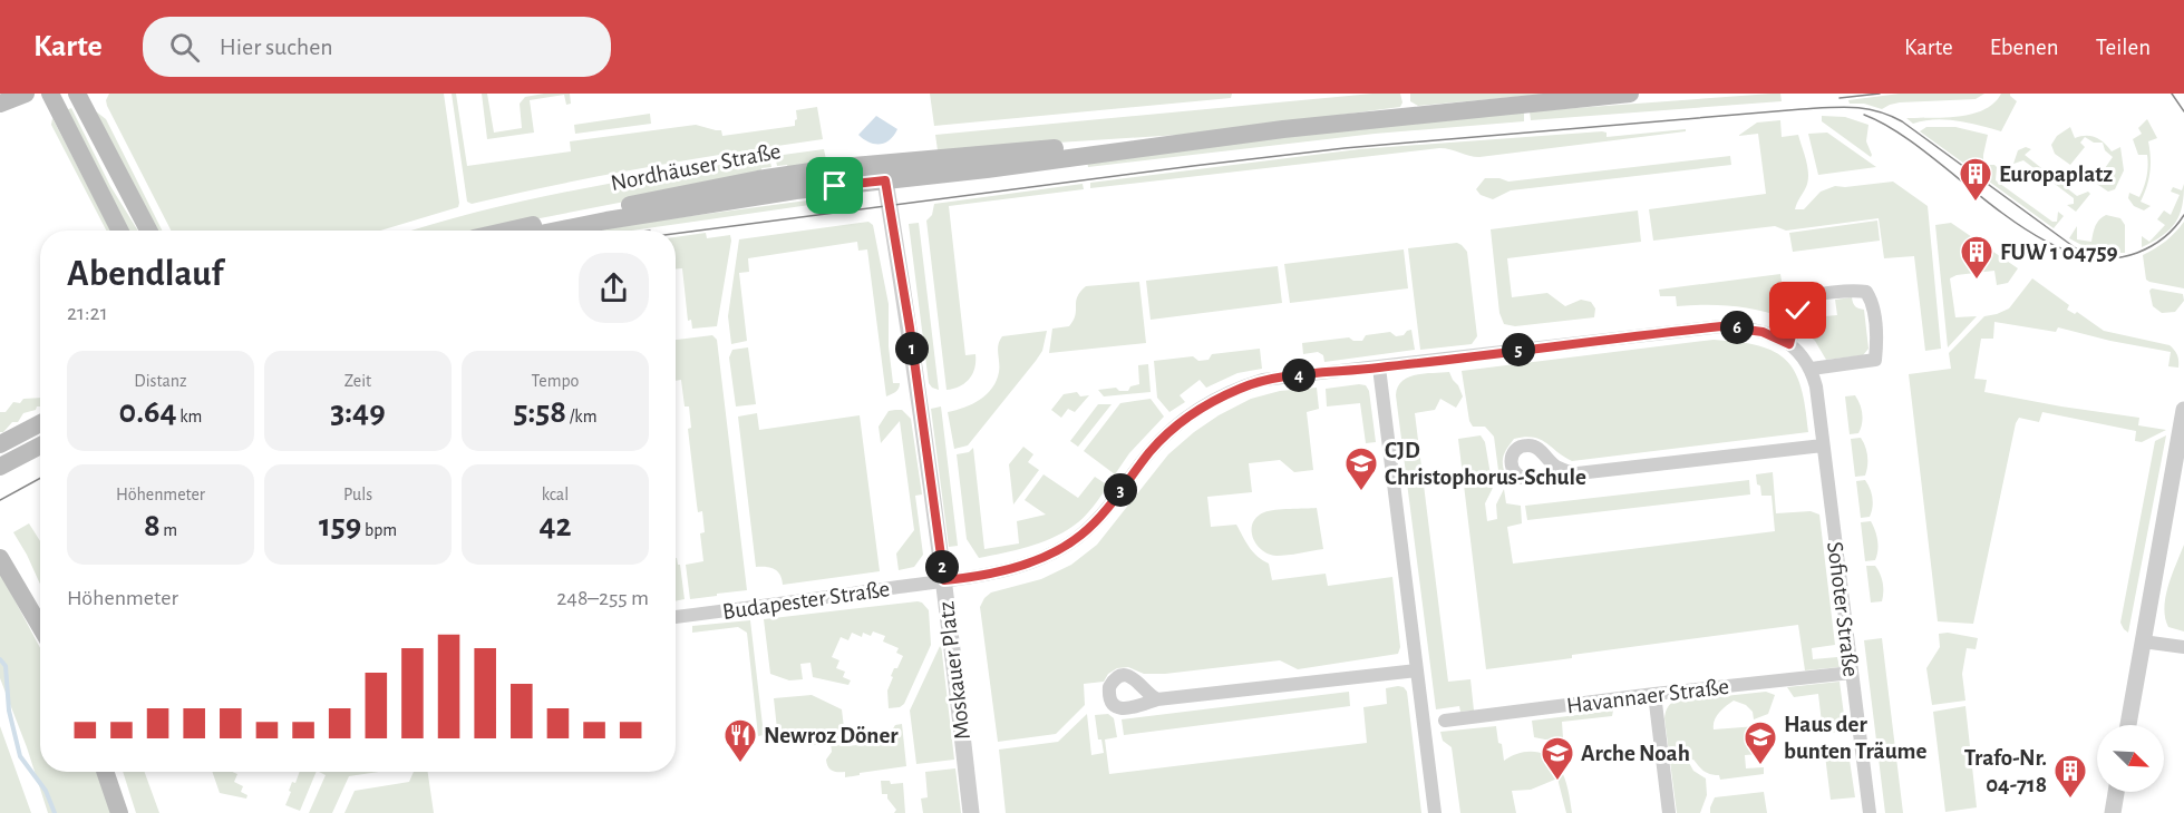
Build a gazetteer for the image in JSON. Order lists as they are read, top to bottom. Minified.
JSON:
{"streets":{"main road":["Nordhäuser Straße"],"street":["Budapester Straße","Sofioter Straße","Moskauer Platz","Havannaer Straße"]},"crossings":[["Nordhäuser Straße","Moskauer Platz"],["Budapester Straße","Moskauer Platz"],["Sofioter Straße","Havannaer Straße"]],"places":{"building":["Europaplatz","FUW 1 04759","Trafo-Nr. 04-718"],"school or university":["CJD Christophorus-Schule","Haus der bunten Träume","Arche Noah"],"restaurant":["Newroz Döner"]},"north":"bottom right","page":{"header":"Karte","search":"Hier suchen","nav":["Karte","Ebenen","Teilen"],"heading":["Abendlauf","21:21"],"pins":["6","1","5","4","3","2"],"stats":[["Distanz","0.64 km"],["Zeit","3:49"],["Tempo","5:58 /km"],["Höhenmeter","8 m"],["Puls","159 bpm"],["kcal","42"]],"chart":["Höhenmeter","248–255 m"]}}
